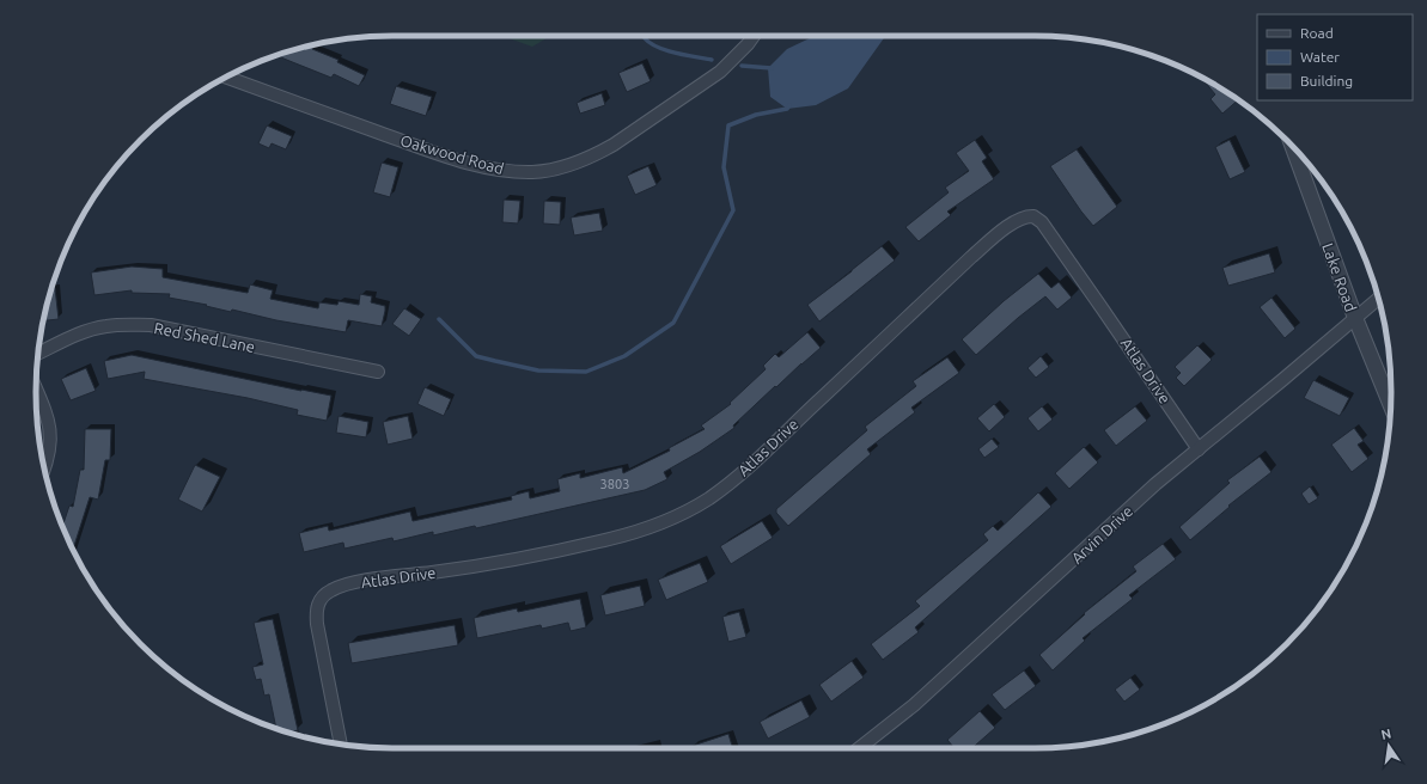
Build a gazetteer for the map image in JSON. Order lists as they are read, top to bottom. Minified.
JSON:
{"streets":{"street":["Oakwood Road","Lake Road","Red Shed Lane","Atlas Drive","Arvin Drive"]},"crossings":[["Lake Road","Arvin Drive"],["Atlas Drive","Arvin Drive"]],"house_numbers":["3803"],"legend":["Road","Water","Building"],"north":"top"}
